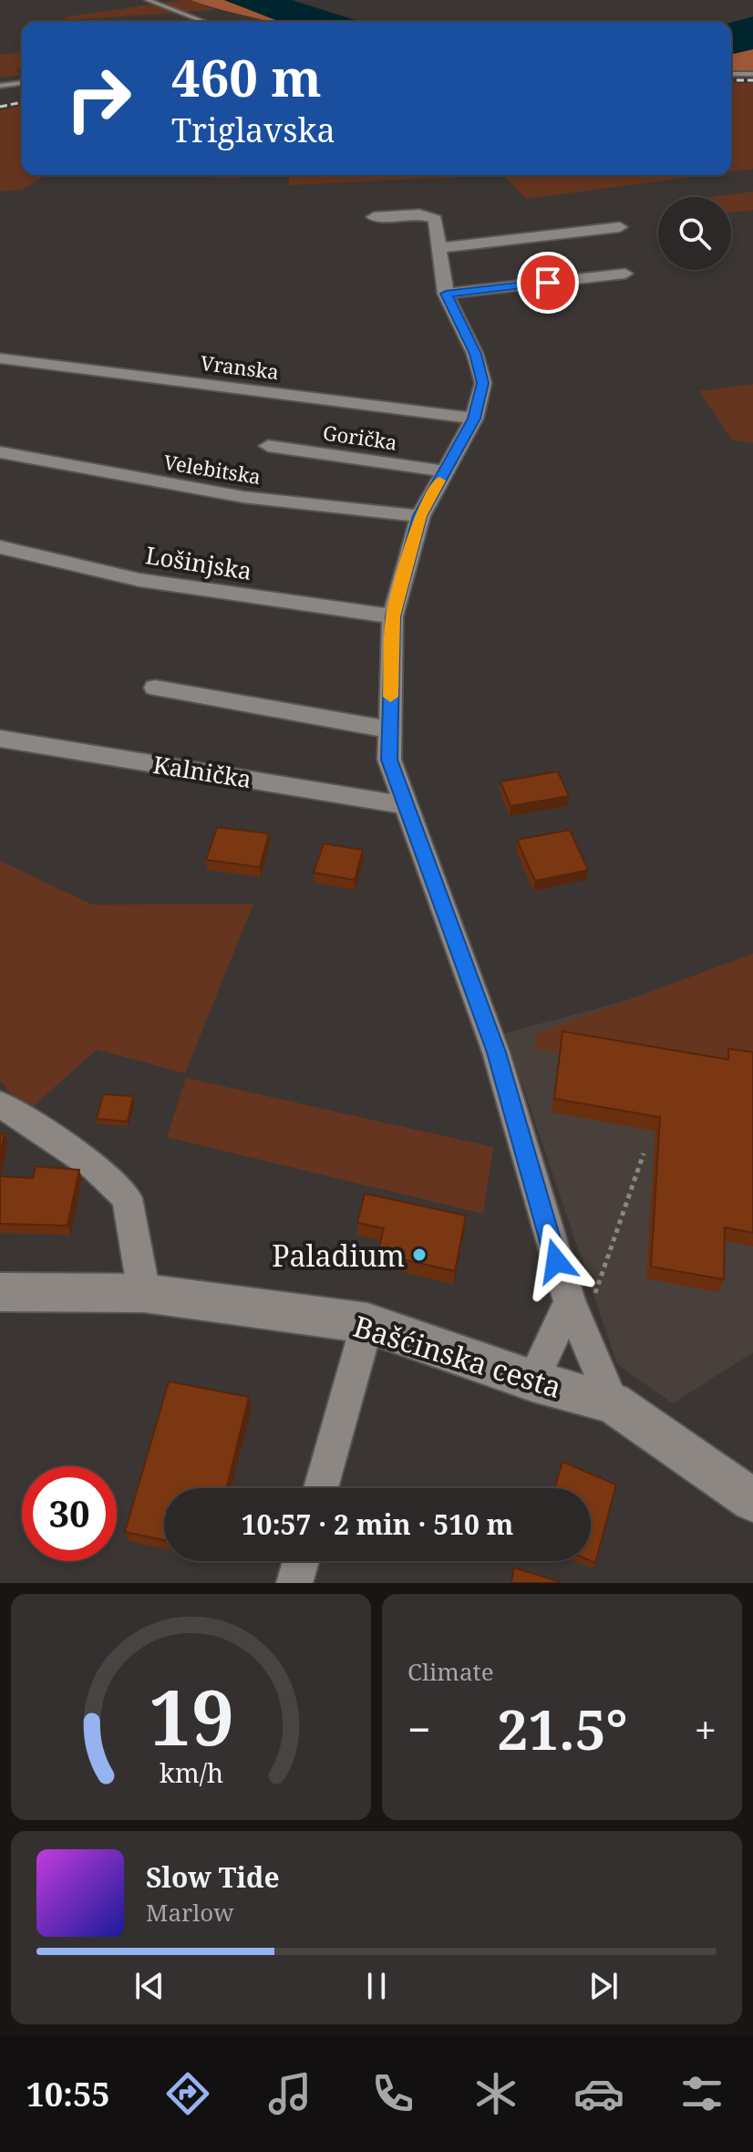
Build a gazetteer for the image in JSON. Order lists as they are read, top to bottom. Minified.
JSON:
{"streets":{"street":["Vranska","Gorička","Velebitska","Lošinjska","Kalnička","Bašćinska cesta"]},"places":["Paladium"],"page":{"turn":["460 m","Triglavska"],"limit":"30","trip":"10:57 · 2 min · 510 m","tile":"Climate","heat":["−","21.5°","+"],"song":["Slow Tide","Marlow"],"tabs":"10:55","gauge":["19","km/h"]}}
